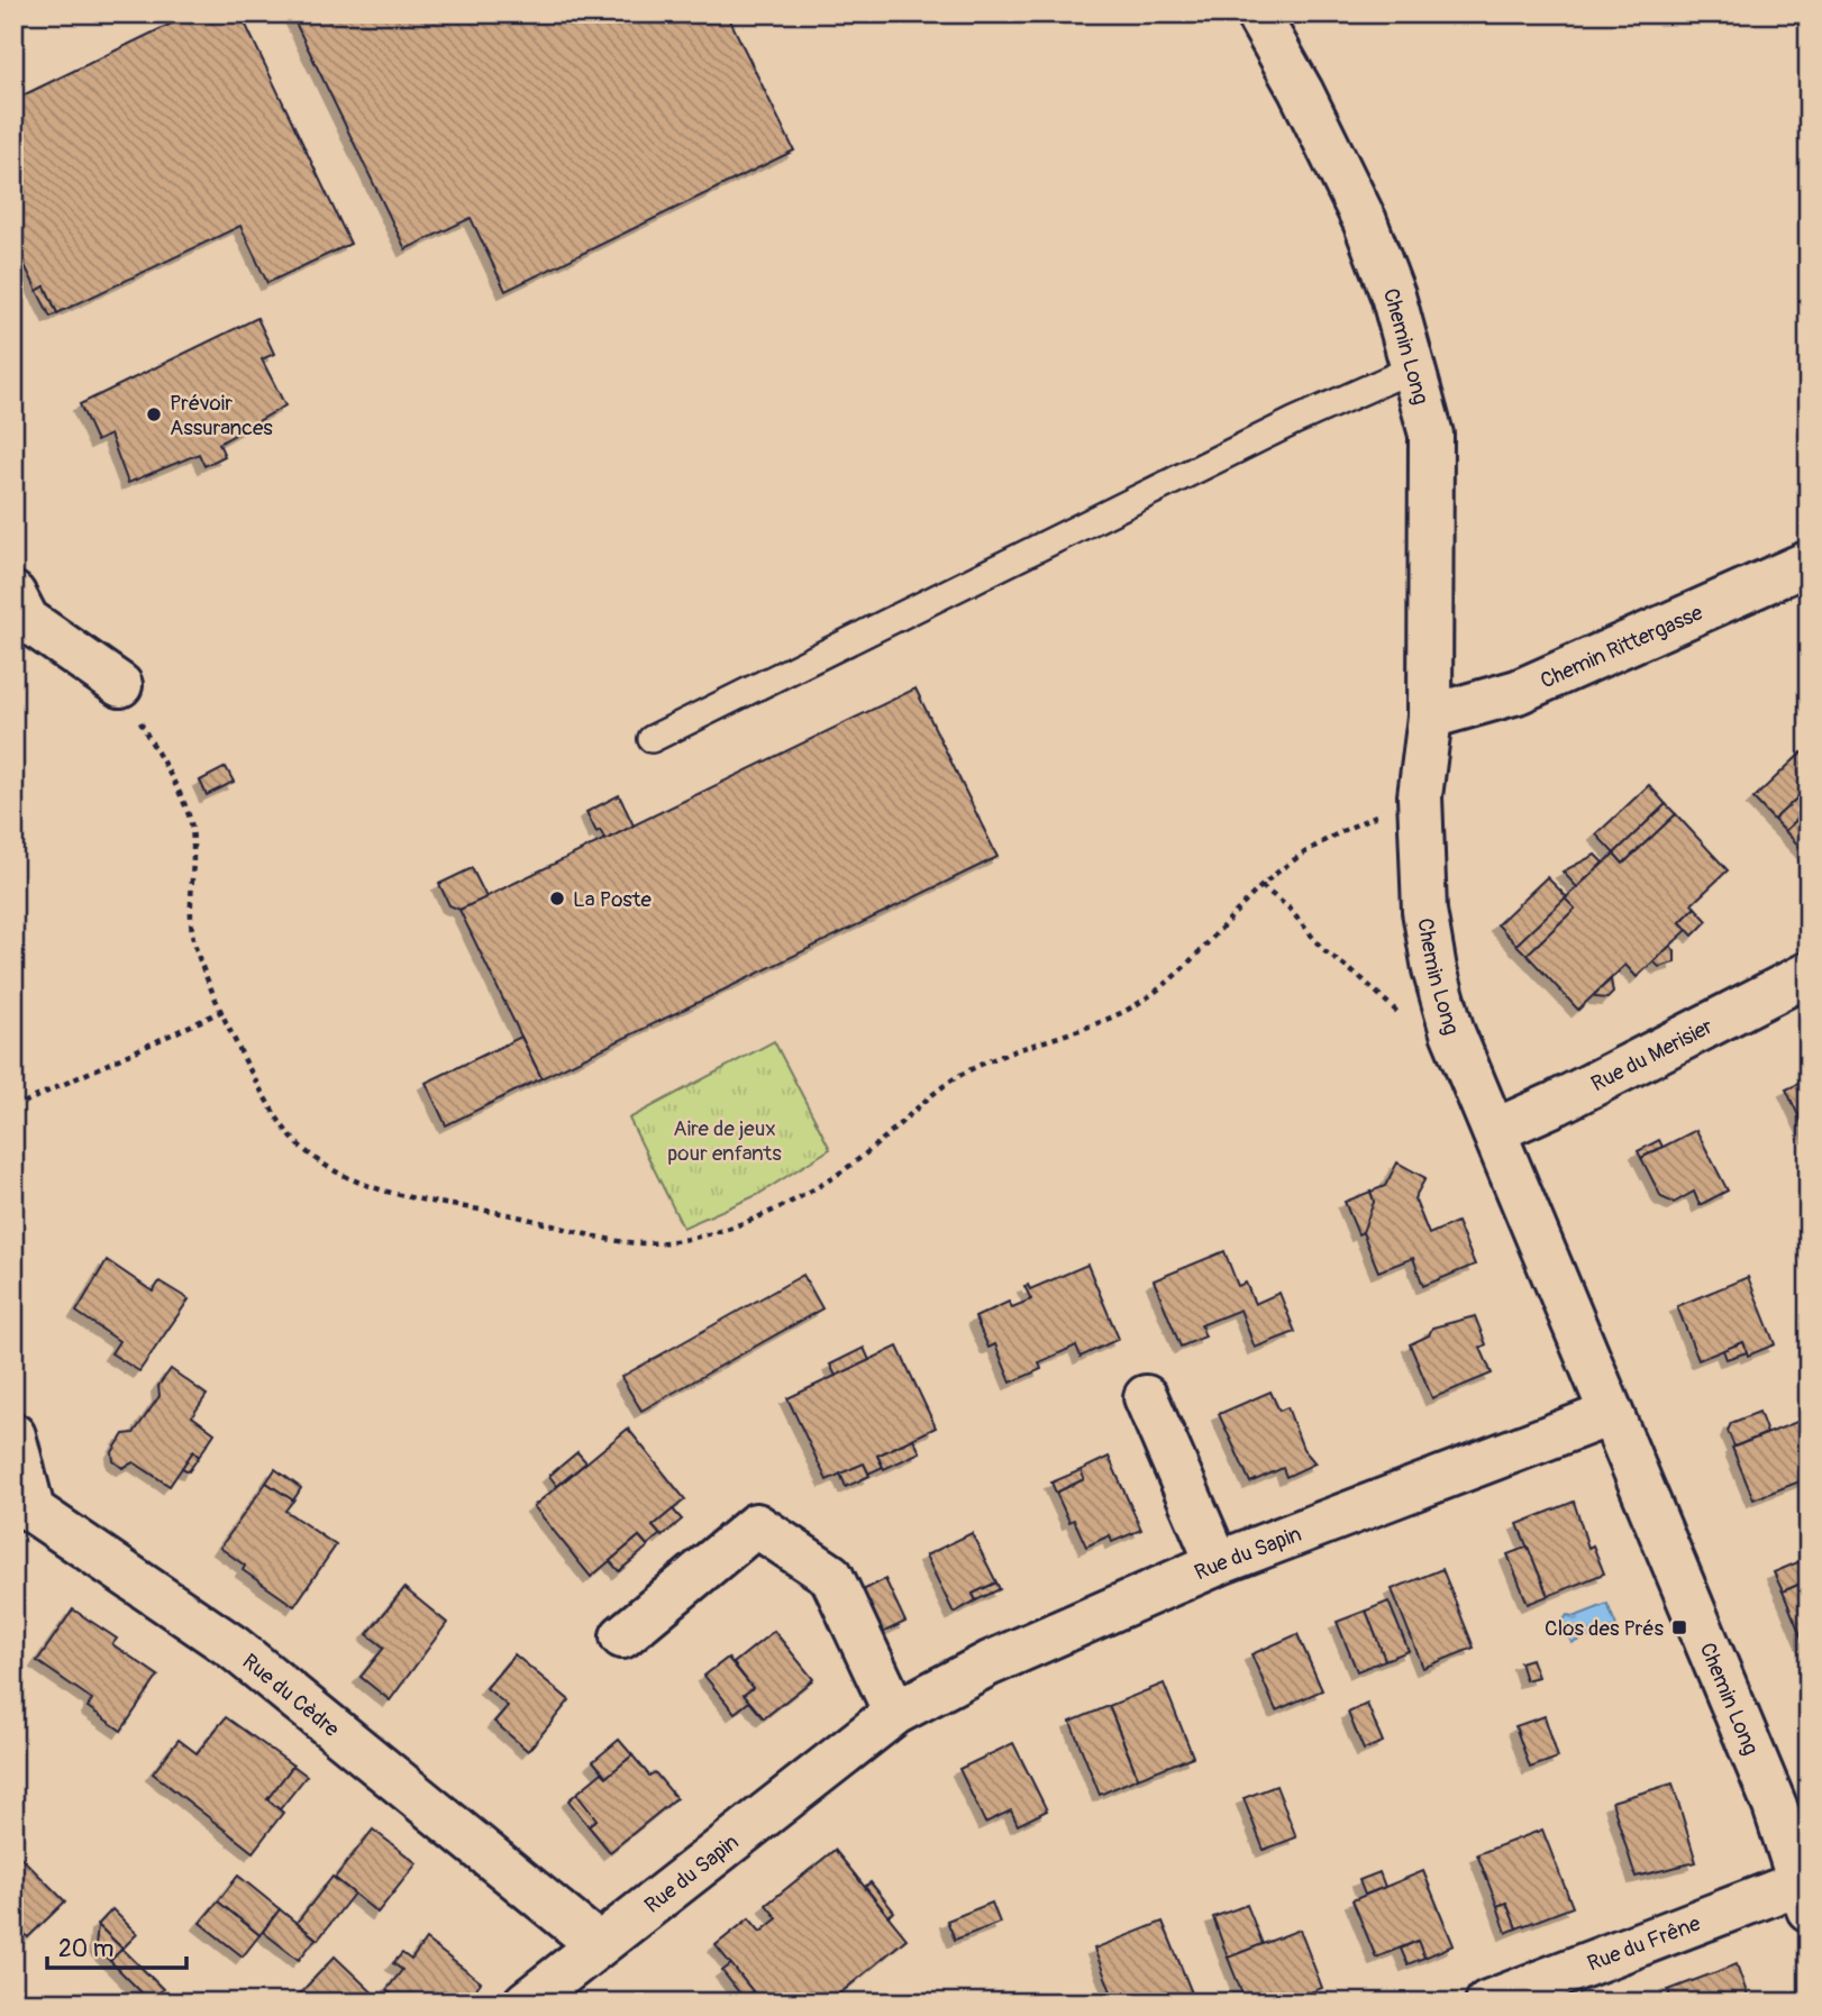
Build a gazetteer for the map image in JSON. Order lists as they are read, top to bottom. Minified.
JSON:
{"streets":{"street":["Chemin Long","Chemin Rittergasse","Rue du Merisier","Rue du Sapin","Rue du Cèdre","Rue du Frêne"]},"crossings":[["Chemin Long","Chemin Rittergasse"],["Chemin Long","Rue du Merisier"],["Chemin Long","Rue du Sapin"],["Chemin Long","Rue du Frêne"],["Rue du Sapin","Rue du Cèdre"]],"parks":["Aire de jeux pour enfants"],"places":{"other":["Prévoir Assurances","La Poste"],"transit":["Clos des Prés"]},"scale_bar":"20 m"}
